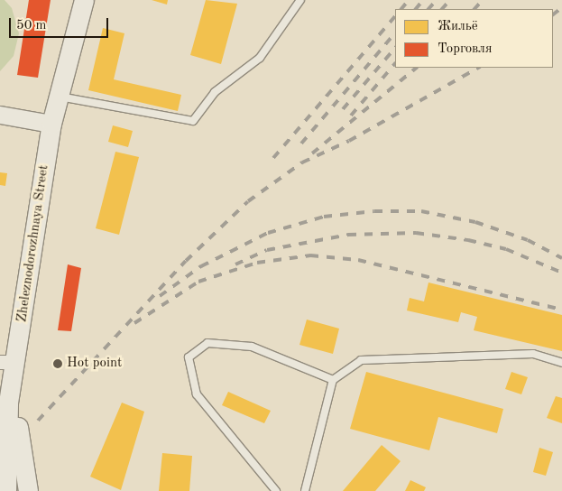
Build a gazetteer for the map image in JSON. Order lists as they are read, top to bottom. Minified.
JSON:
{"streets":{"main road":["Zheleznodorozhnaya Street"]},"places":["Hot point"],"legend":["Жильё","Торговля"],"scale_bar":"50 m"}
